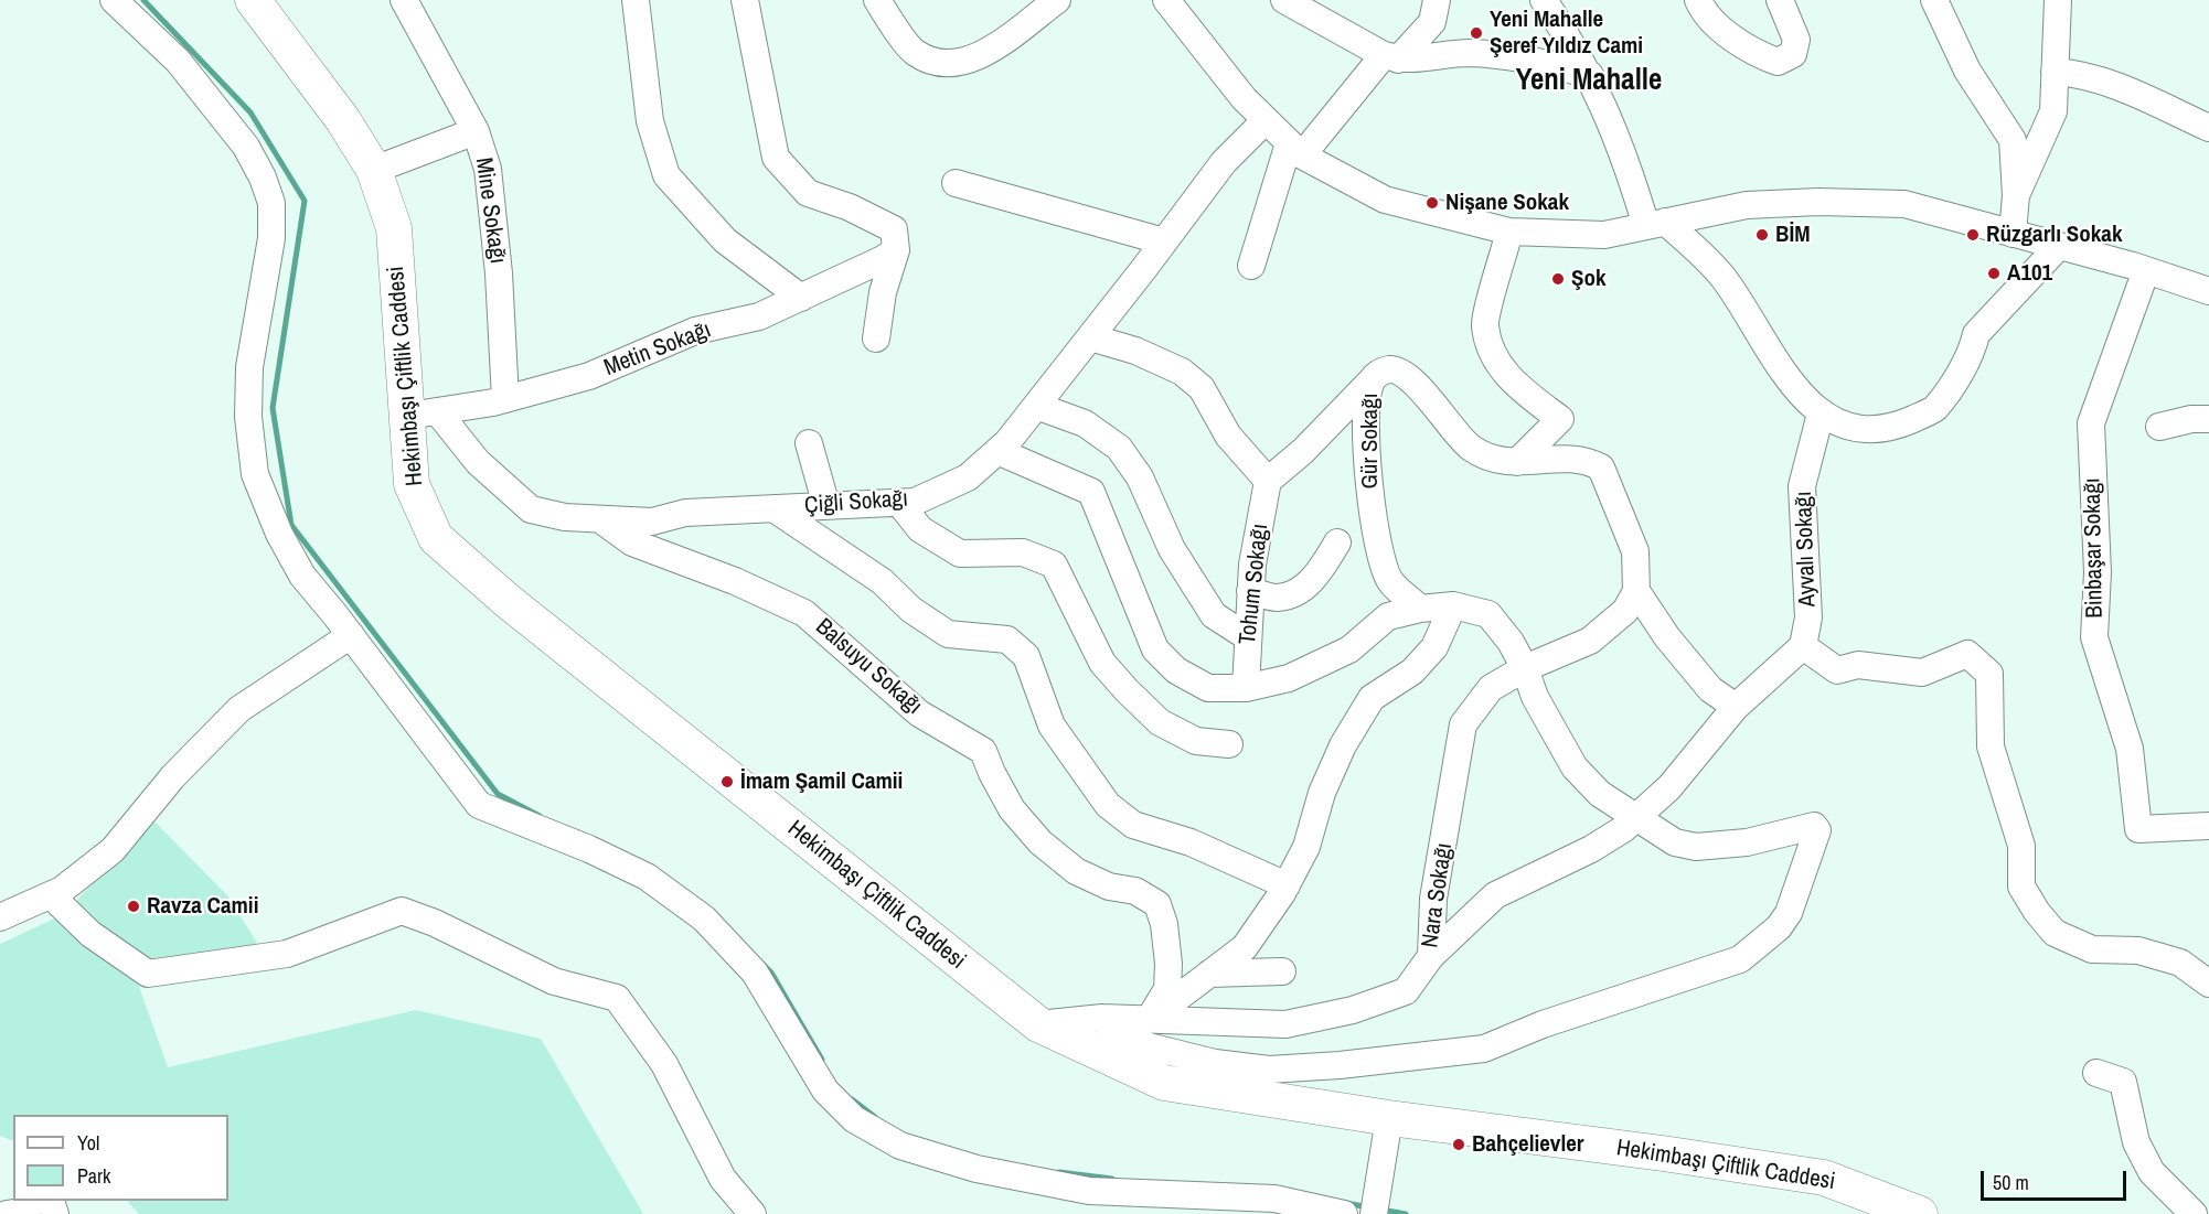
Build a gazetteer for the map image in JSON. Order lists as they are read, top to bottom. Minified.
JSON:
{"streets":{"main road":["Hekimbaşı Çiftlik Caddesi"],"street":["Mine Sokağı","Metin Sokağı","Gür Sokağı","Çiğli Sokağı","Binbaşar Sokağı","Ayvalı Sokağı","Tohum Sokağı","Balsuyu Sokağı","Nara Sokağı"]},"crossings":[["Mine Sokağı","Metin Sokağı"],["Metin Sokağı","Hekimbaşı Çiftlik Caddesi"],["Metin Sokağı","Çiğli Sokağı"],["Hekimbaşı Çiftlik Caddesi","Çiğli Sokağı"],["Hekimbaşı Çiftlik Caddesi","Nara Sokağı"],["Gür Sokağı","Nara Sokağı"],["Çiğli Sokağı","Balsuyu Sokağı"],["Balsuyu Sokağı","Nara Sokağı"]],"districts":["Yeni Mahalle"],"places":["Yeni Mahalle Şeref Yıldız Cami","Nişane Sokak","BİM","Rüzgarlı Sokak","A101","Şok","İmam Şamil Camii","Ravza Camii","Bahçelievler"],"legend":["Yol","Park"],"scale_bar":"50 m"}
